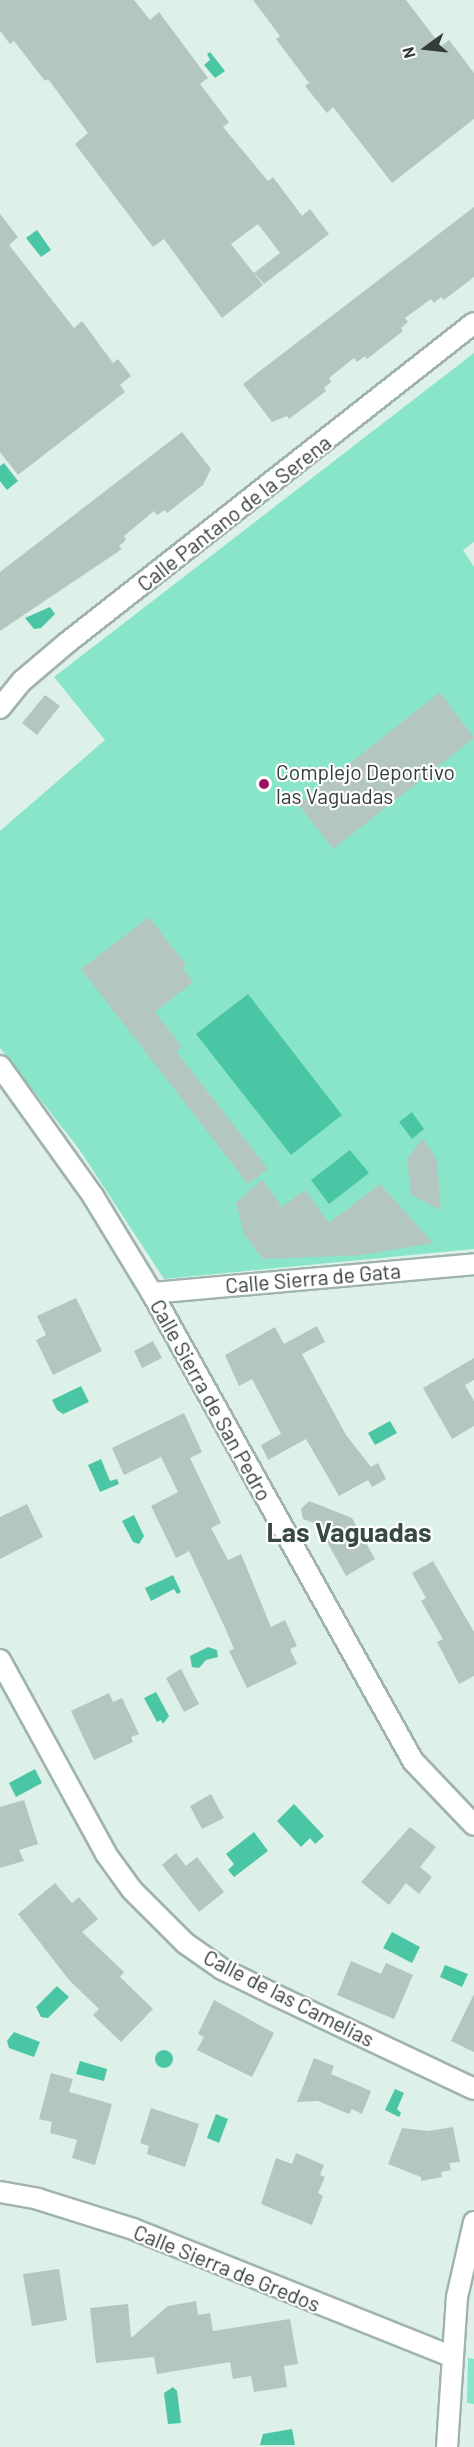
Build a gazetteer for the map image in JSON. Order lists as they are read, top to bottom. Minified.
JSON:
{"streets":{"street":["Calle Pantano de la Serena","Calle Sierra de Gata","Calle Sierra de San Pedro","Calle de las Camelias","Calle Sierra de Gredos"]},"crossings":[["Calle Sierra de Gata","Calle Sierra de San Pedro"]],"districts":["Las Vaguadas"],"places":["Complejo Deportivo las Vaguadas"],"north":"left"}
